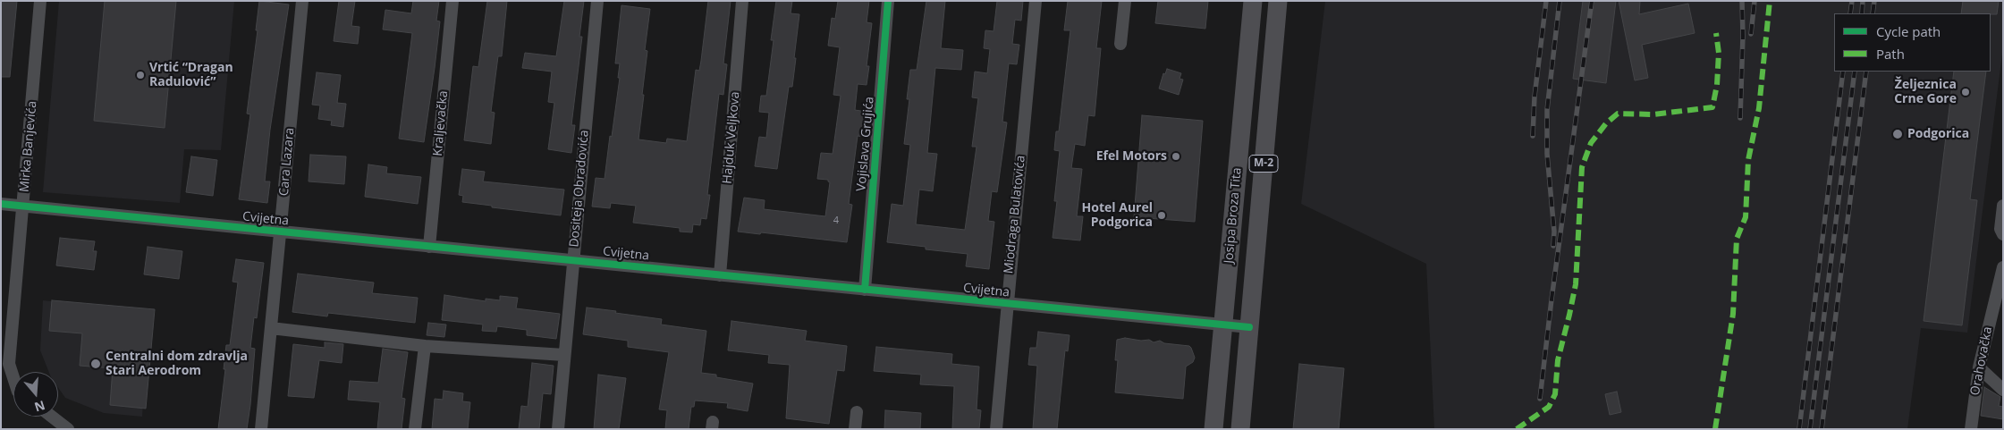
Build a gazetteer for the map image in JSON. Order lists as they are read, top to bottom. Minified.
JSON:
{"streets":{"main road":["M-2","Josipa Broza Tita"],"street":["Kraljevačka","Hajduk Veljkova","Vojislava Grujića","Mirka Banjevića","Cara Lazara","Dositeja Obradovića","Miodraga Bulatovića","Cvijetna","Orahovačka"]},"crossings":[["Kraljevačka","Cvijetna"],["Hajduk Veljkova","Cvijetna"],["Vojislava Grujića","Cvijetna"],["Mirka Banjevića","Cvijetna"],["Cara Lazara","Cvijetna"],["Dositeja Obradovića","Cvijetna"],["Miodraga Bulatovića","Cvijetna"],["Josipa Broza Tita","Cvijetna"]],"places":["Vrtić “Dragan Radulović”","Željeznica Crne Gore","Podgorica","Efel Motors","Hotel Aurel Podgorica","Centralni dom zdravlja Stari Aerodrom"],"house_numbers":["4"],"legend":["Cycle path","Path"],"north":"bottom"}
